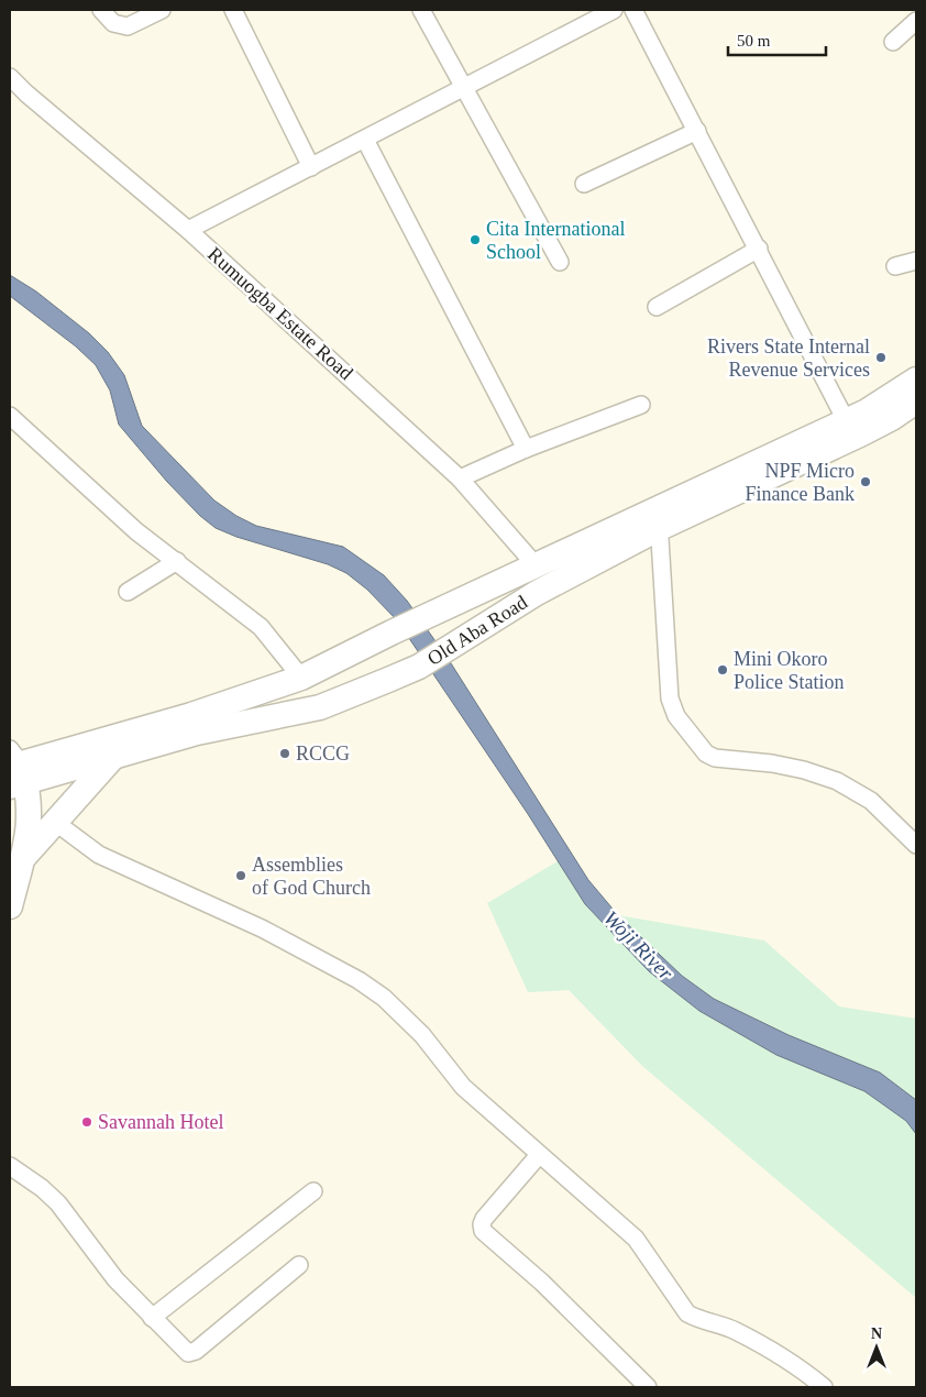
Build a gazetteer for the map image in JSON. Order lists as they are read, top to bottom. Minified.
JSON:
{"streets":{"main road":["Old Aba Road"],"street":["Rumuogba Estate Road"]},"crossings":[["Rumuogba Estate Road","Old Aba Road"]],"water":["Woji River"],"places":["Cita International School","Rivers State Internal Revenue Services","NPF Micro Finance Bank","Mini Okoro Police Station","RCCG","Assemblies of God Church","Savannah Hotel"],"scale_bar":"50 m","north":"top"}
